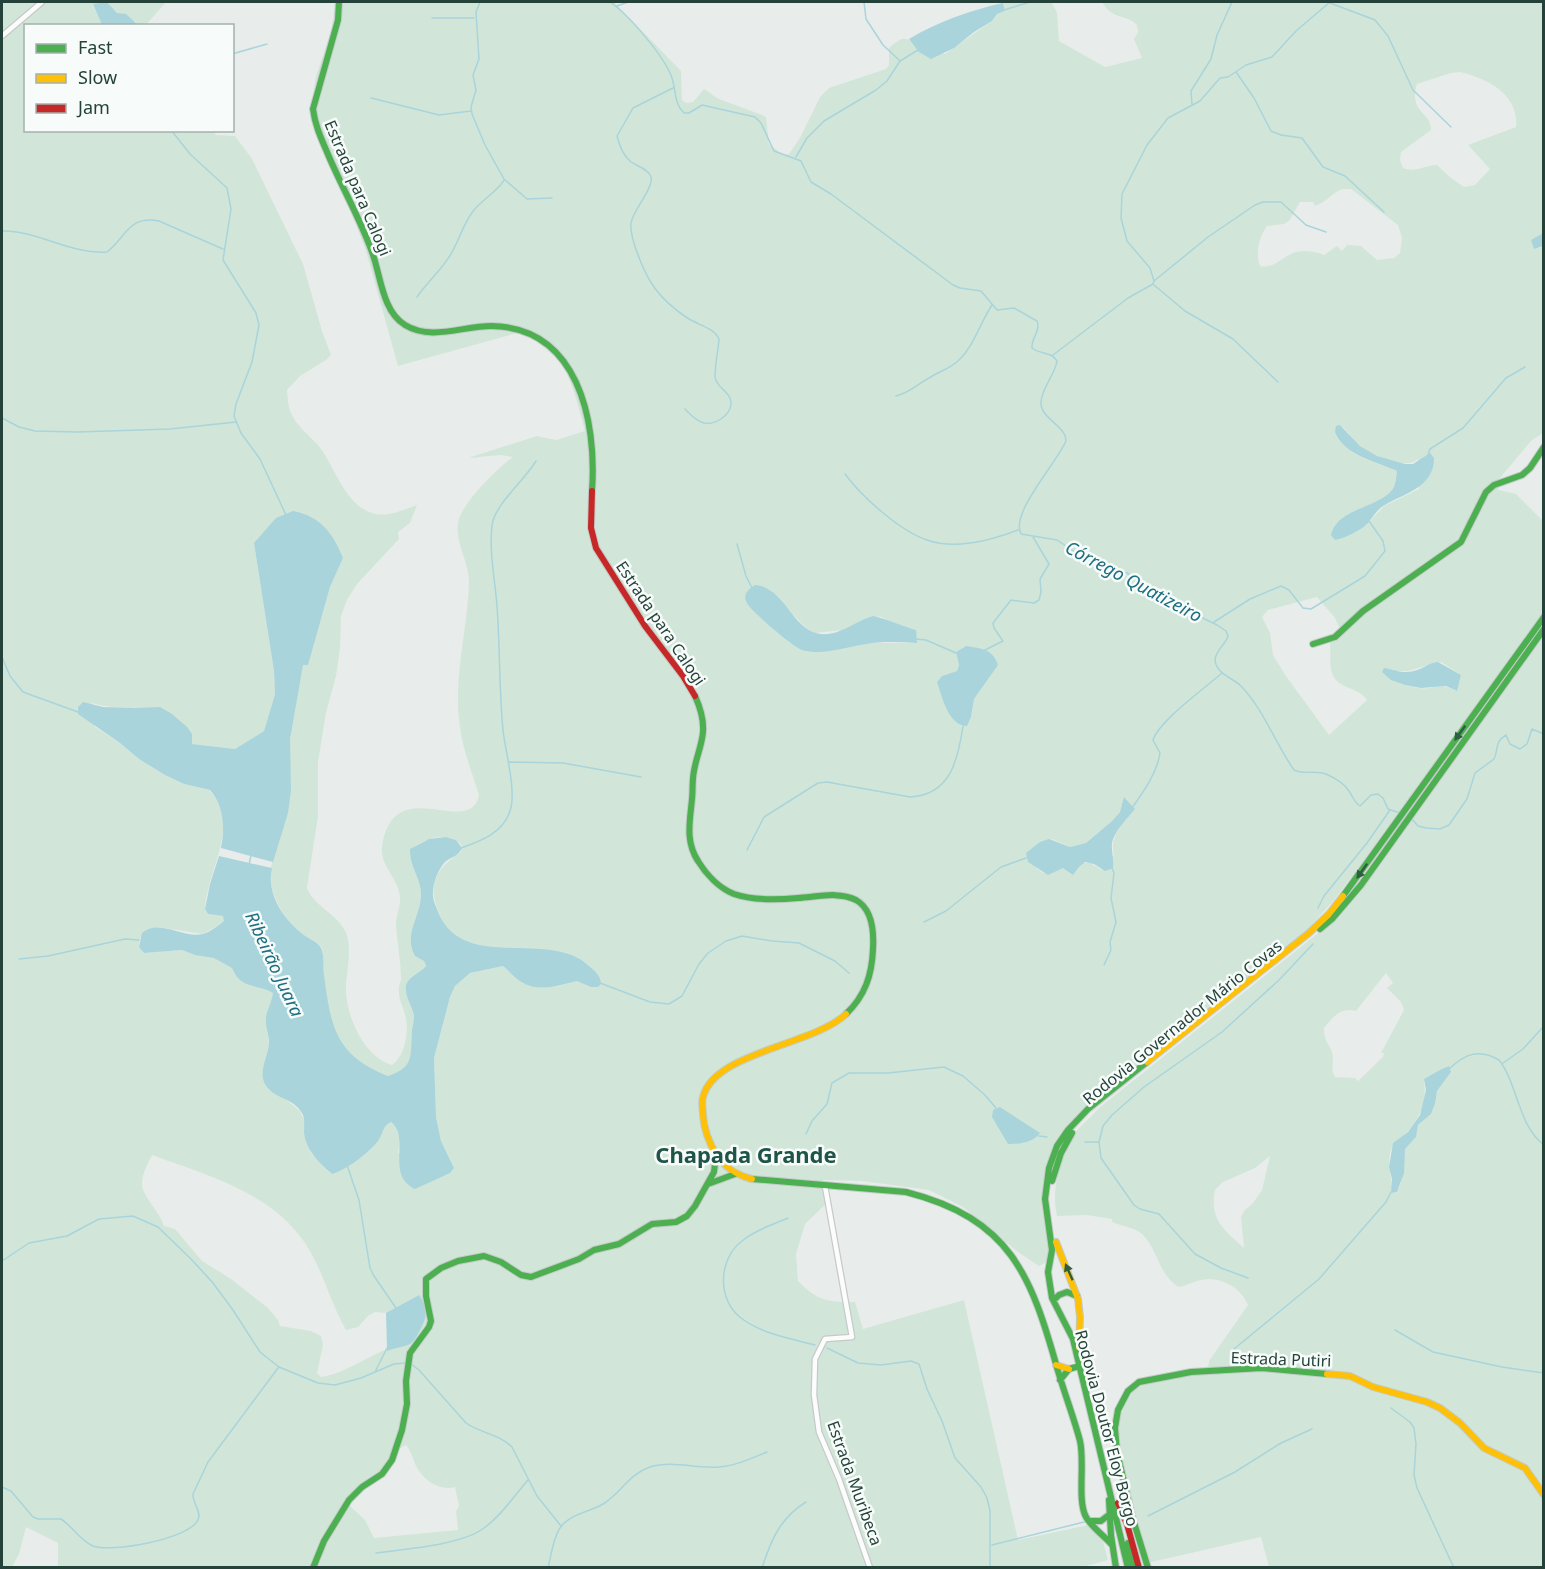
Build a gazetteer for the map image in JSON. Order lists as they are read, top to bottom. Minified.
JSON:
{"streets":{"main road":["Estrada para Calogi","Rodovia Governador Mário Covas","Estrada Putiri","Rodovia Doutor Eloy Borgo"],"street":["Estrada Muribeca"]},"crossings":[["Rodovia Governador Mário Covas","Rodovia Doutor Eloy Borgo"]],"districts":["Chapada Grande"],"water":["Córrego Quatizeiro","Ribeirão Juara"],"legend":["Fast","Slow","Jam"]}
